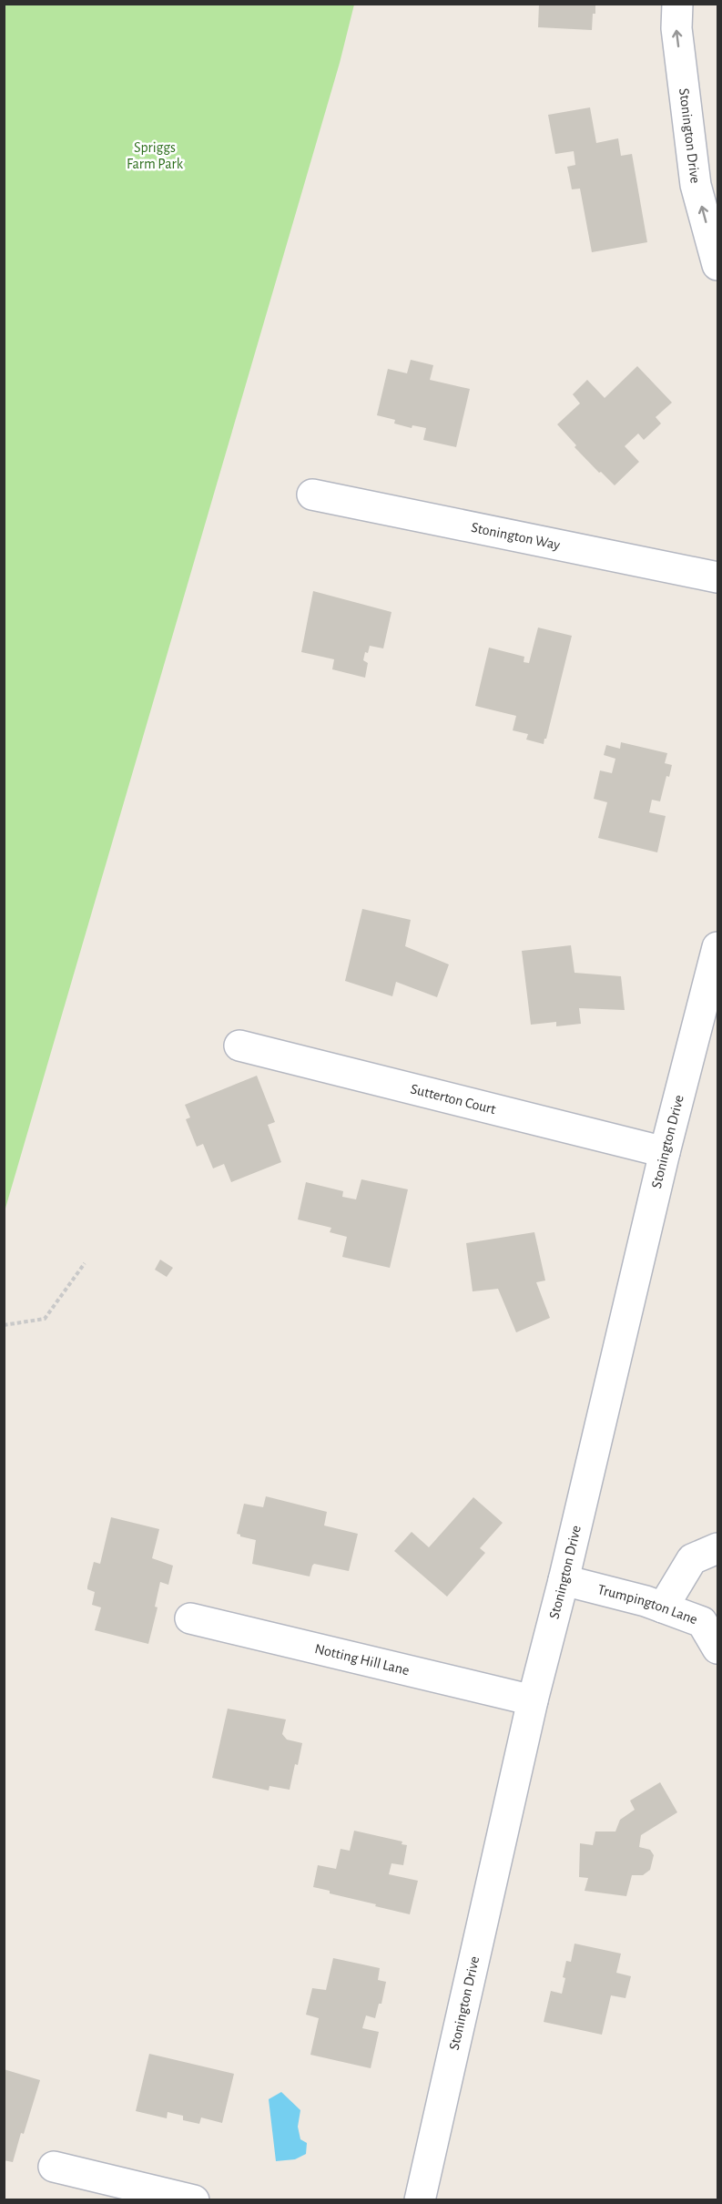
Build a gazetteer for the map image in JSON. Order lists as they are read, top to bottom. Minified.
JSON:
{"streets":{"street":["Stonington Drive","Stonington Way","Sutterton Court","Trumpington Lane","Notting Hill Lane"]},"crossings":[["Stonington Drive","Sutterton Court"],["Stonington Drive","Trumpington Lane"],["Stonington Drive","Notting Hill Lane"]],"parks":["Spriggs Farm Park"]}
